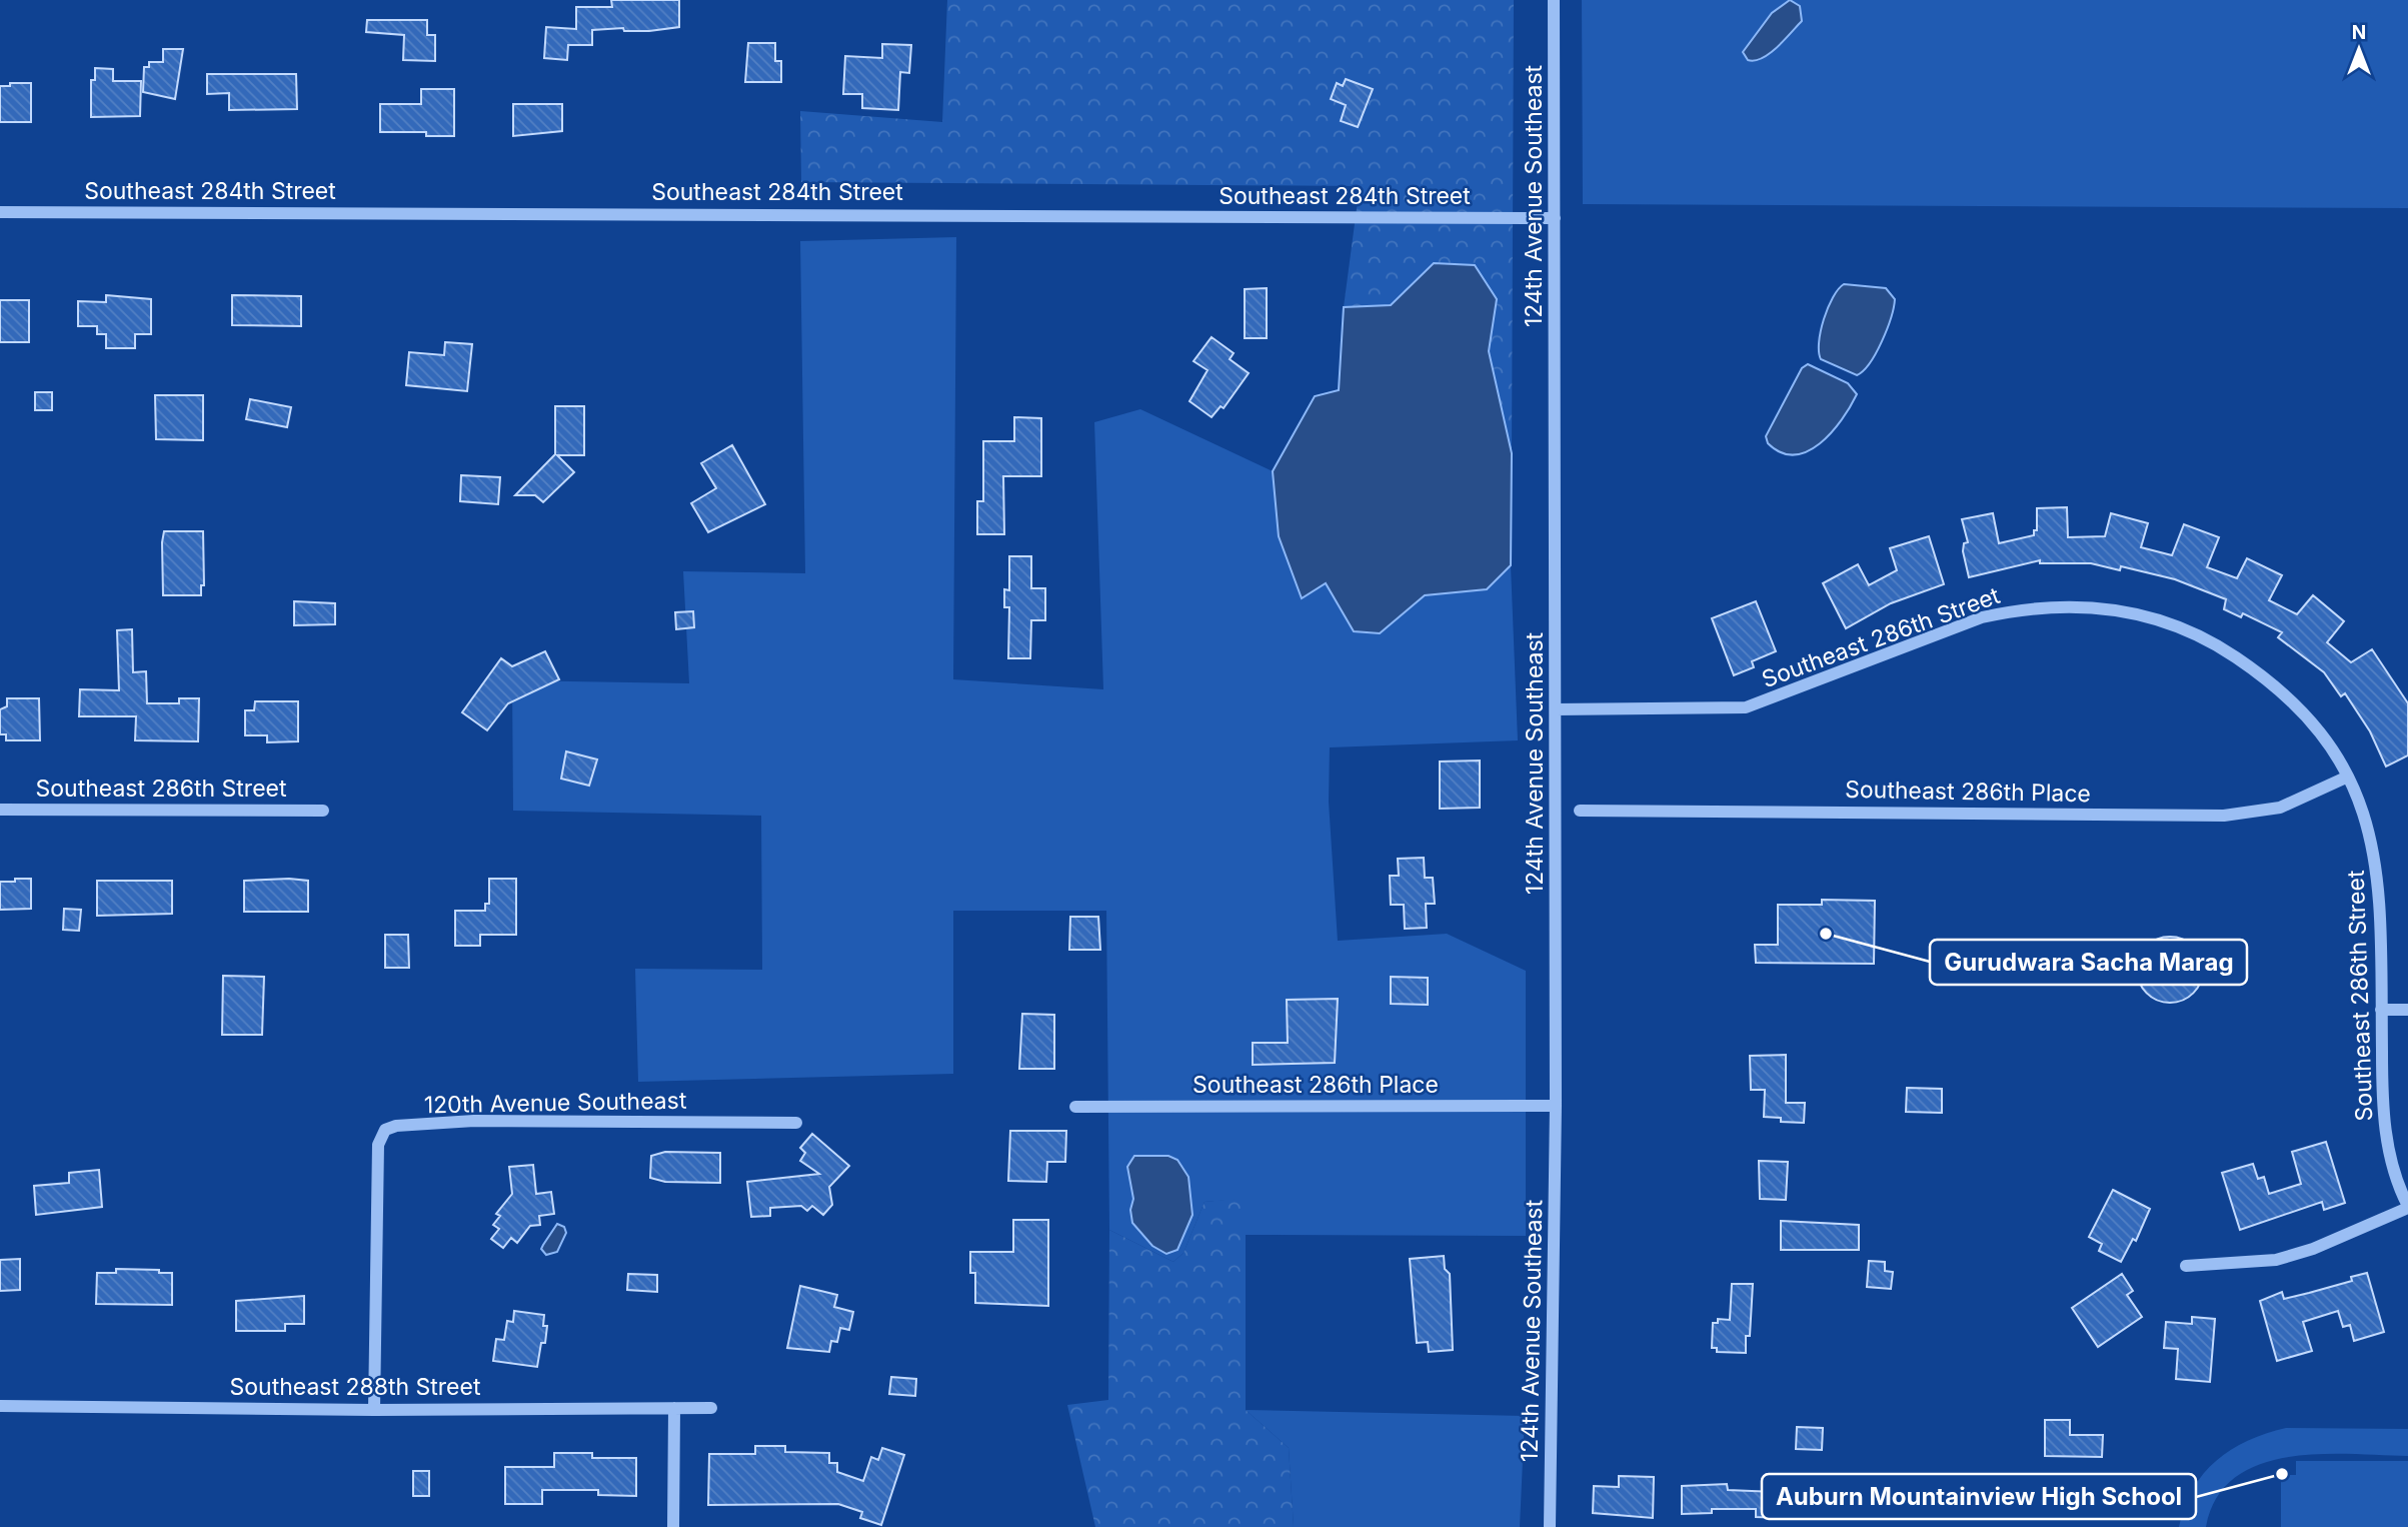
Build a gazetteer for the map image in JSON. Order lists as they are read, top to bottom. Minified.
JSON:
{"streets":{"street":["Southeast 284th Street","124th Avenue Southeast","Southeast 286th Street","Southeast 286th Place","120th Avenue Southeast","Southeast 288th Street"]},"crossings":[["Southeast 284th Street","124th Avenue Southeast"],["124th Avenue Southeast","Southeast 286th Street"],["124th Avenue Southeast","Southeast 286th Place"],["Southeast 286th Street","Southeast 286th Place"],["120th Avenue Southeast","Southeast 288th Street"]],"places":["Gurudwara Sacha Marag","Auburn Mountainview High School"],"north":"top"}
